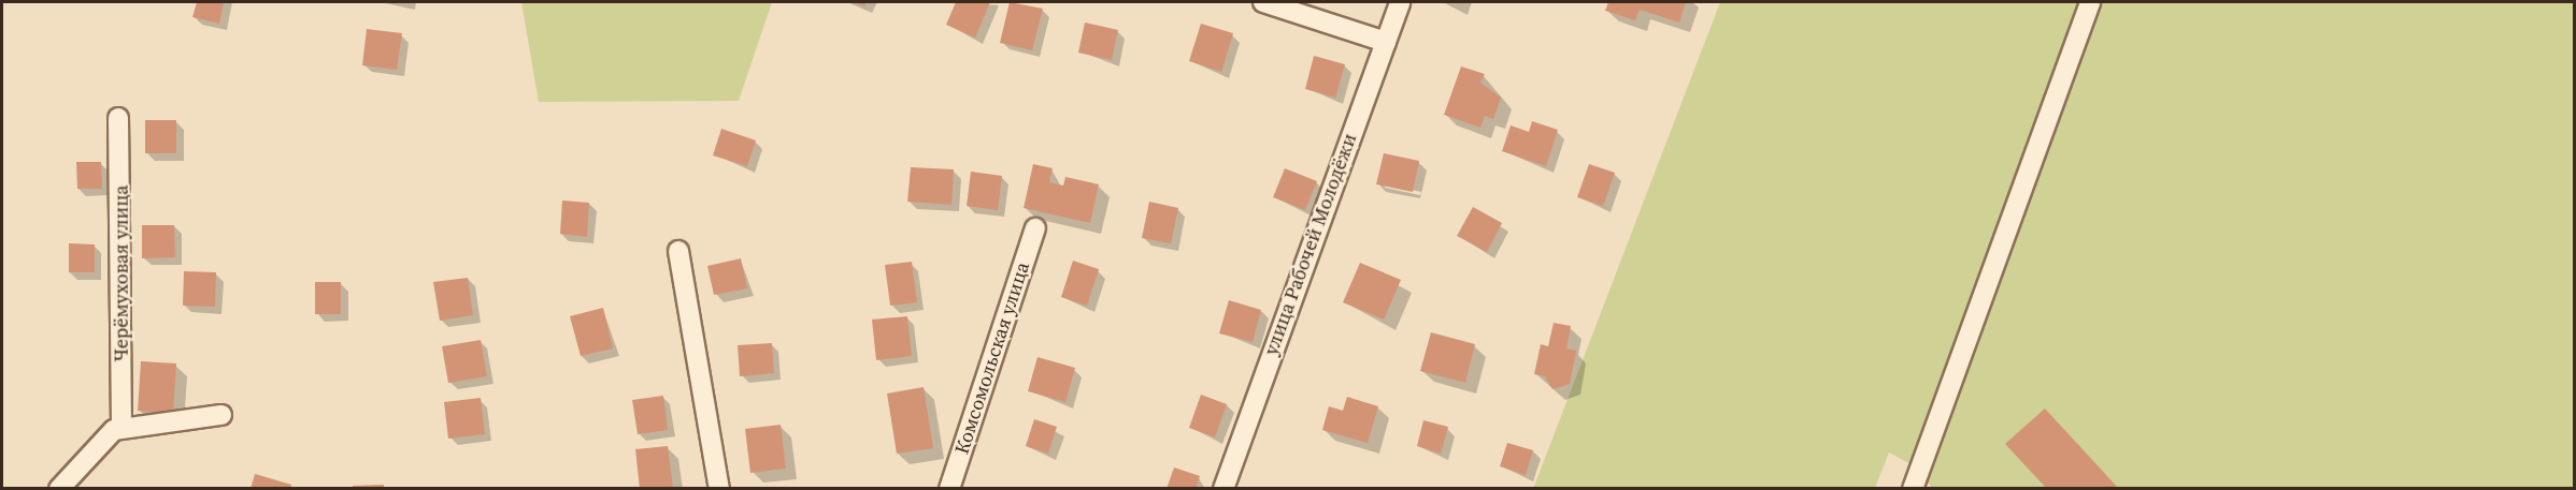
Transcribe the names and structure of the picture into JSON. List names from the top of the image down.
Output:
{
  "streets": {
    "street": ["улица Рабочей Молодёжи", "Черёмуховая улица", "Комсомольская улица"]
  }
}
